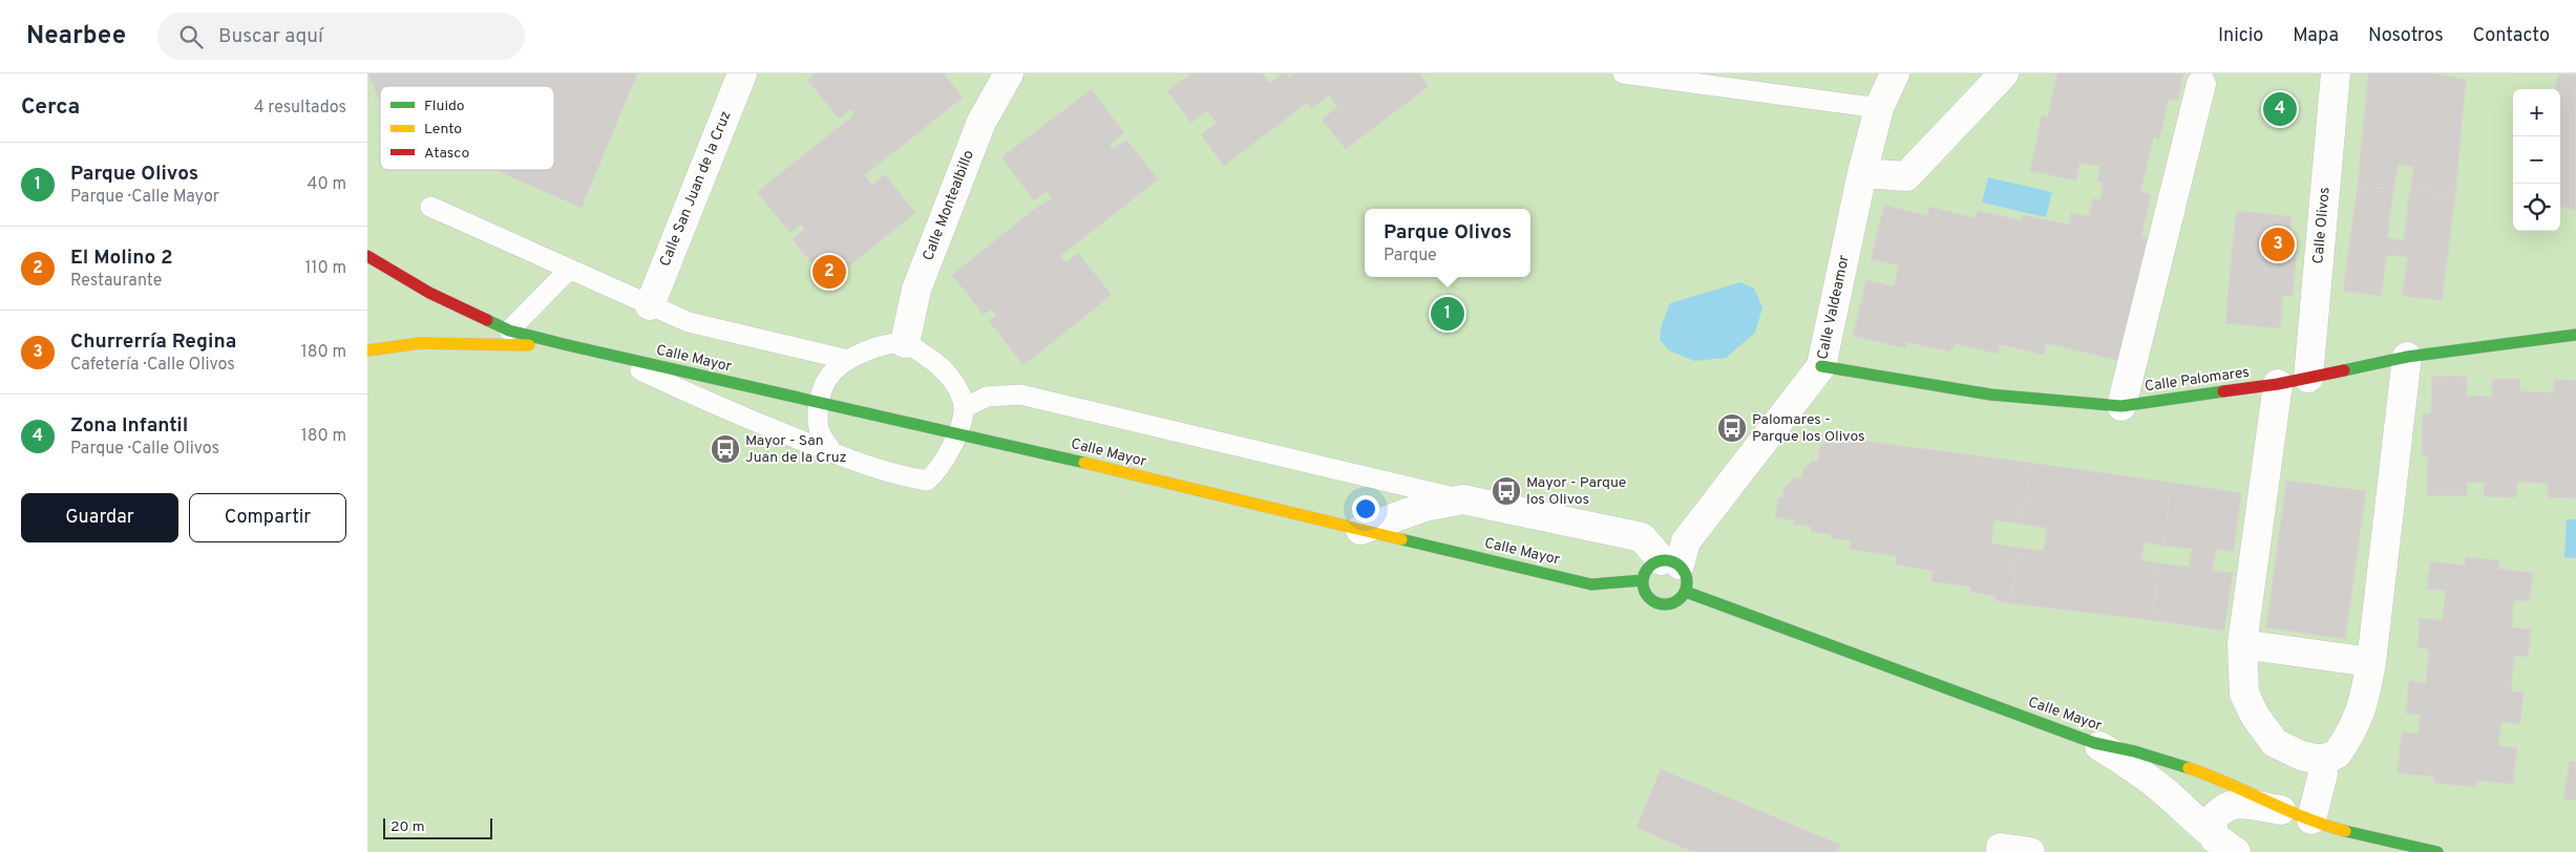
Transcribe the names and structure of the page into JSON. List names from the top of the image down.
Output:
{
  "streets": {
    "street": [
      "Calle San Juan de la Cruz",
      "Calle Montealbillo",
      "Calle Olivos",
      "Calle Valdeamor",
      "Calle Mayor",
      "Calle Palomares"
    ]
  },
  "crossings": [
    ["Calle Olivos", "Calle Palomares"],
    ["Calle Valdeamor", "Calle Mayor"],
    ["Calle Valdeamor", "Calle Palomares"]
  ],
  "places": {
    "bus stop": ["Palomares - Parque los Olivos", "Mayor - San Juan de la Cruz", "Mayor - Parque los Olivos"]
  },
  "legend": ["Fluido", "Lento", "Atasco"],
  "scale_bar": "20 m",
  "page": {
    "header": "Nearbee",
    "search": "Buscar aquí",
    "nav": [
      "Inicio",
      "Mapa",
      "Nosotros",
      "Contacto"
    ],
    "heading": ["Cerca", "4 resultados"],
    "map_buttons": ["+", "−"],
    "pins": [
      "4",
      "3",
      "2",
      "1"
    ],
    "list": [
      {
        "mark": "1",
        "name": "Parque Olivos",
        "note": "Parque · Calle Mayor",
        "value": "40 m"
      },
      {
        "mark": "2",
        "name": "El Molino 2",
        "note": "Restaurante",
        "value": "110 m"
      },
      {
        "mark": "3",
        "name": "Churrerría Regina",
        "note": "Cafetería · Calle Olivos",
        "value": "180 m"
      },
      {
        "mark": "4",
        "name": "Zona Infantil",
        "note": "Parque · Calle Olivos",
        "value": "180 m"
      }
    ],
    "popup": ["Parque Olivos", "Parque"],
    "buttons": ["Guardar", "Compartir"],
    "scale": "20 m"
  }
}
